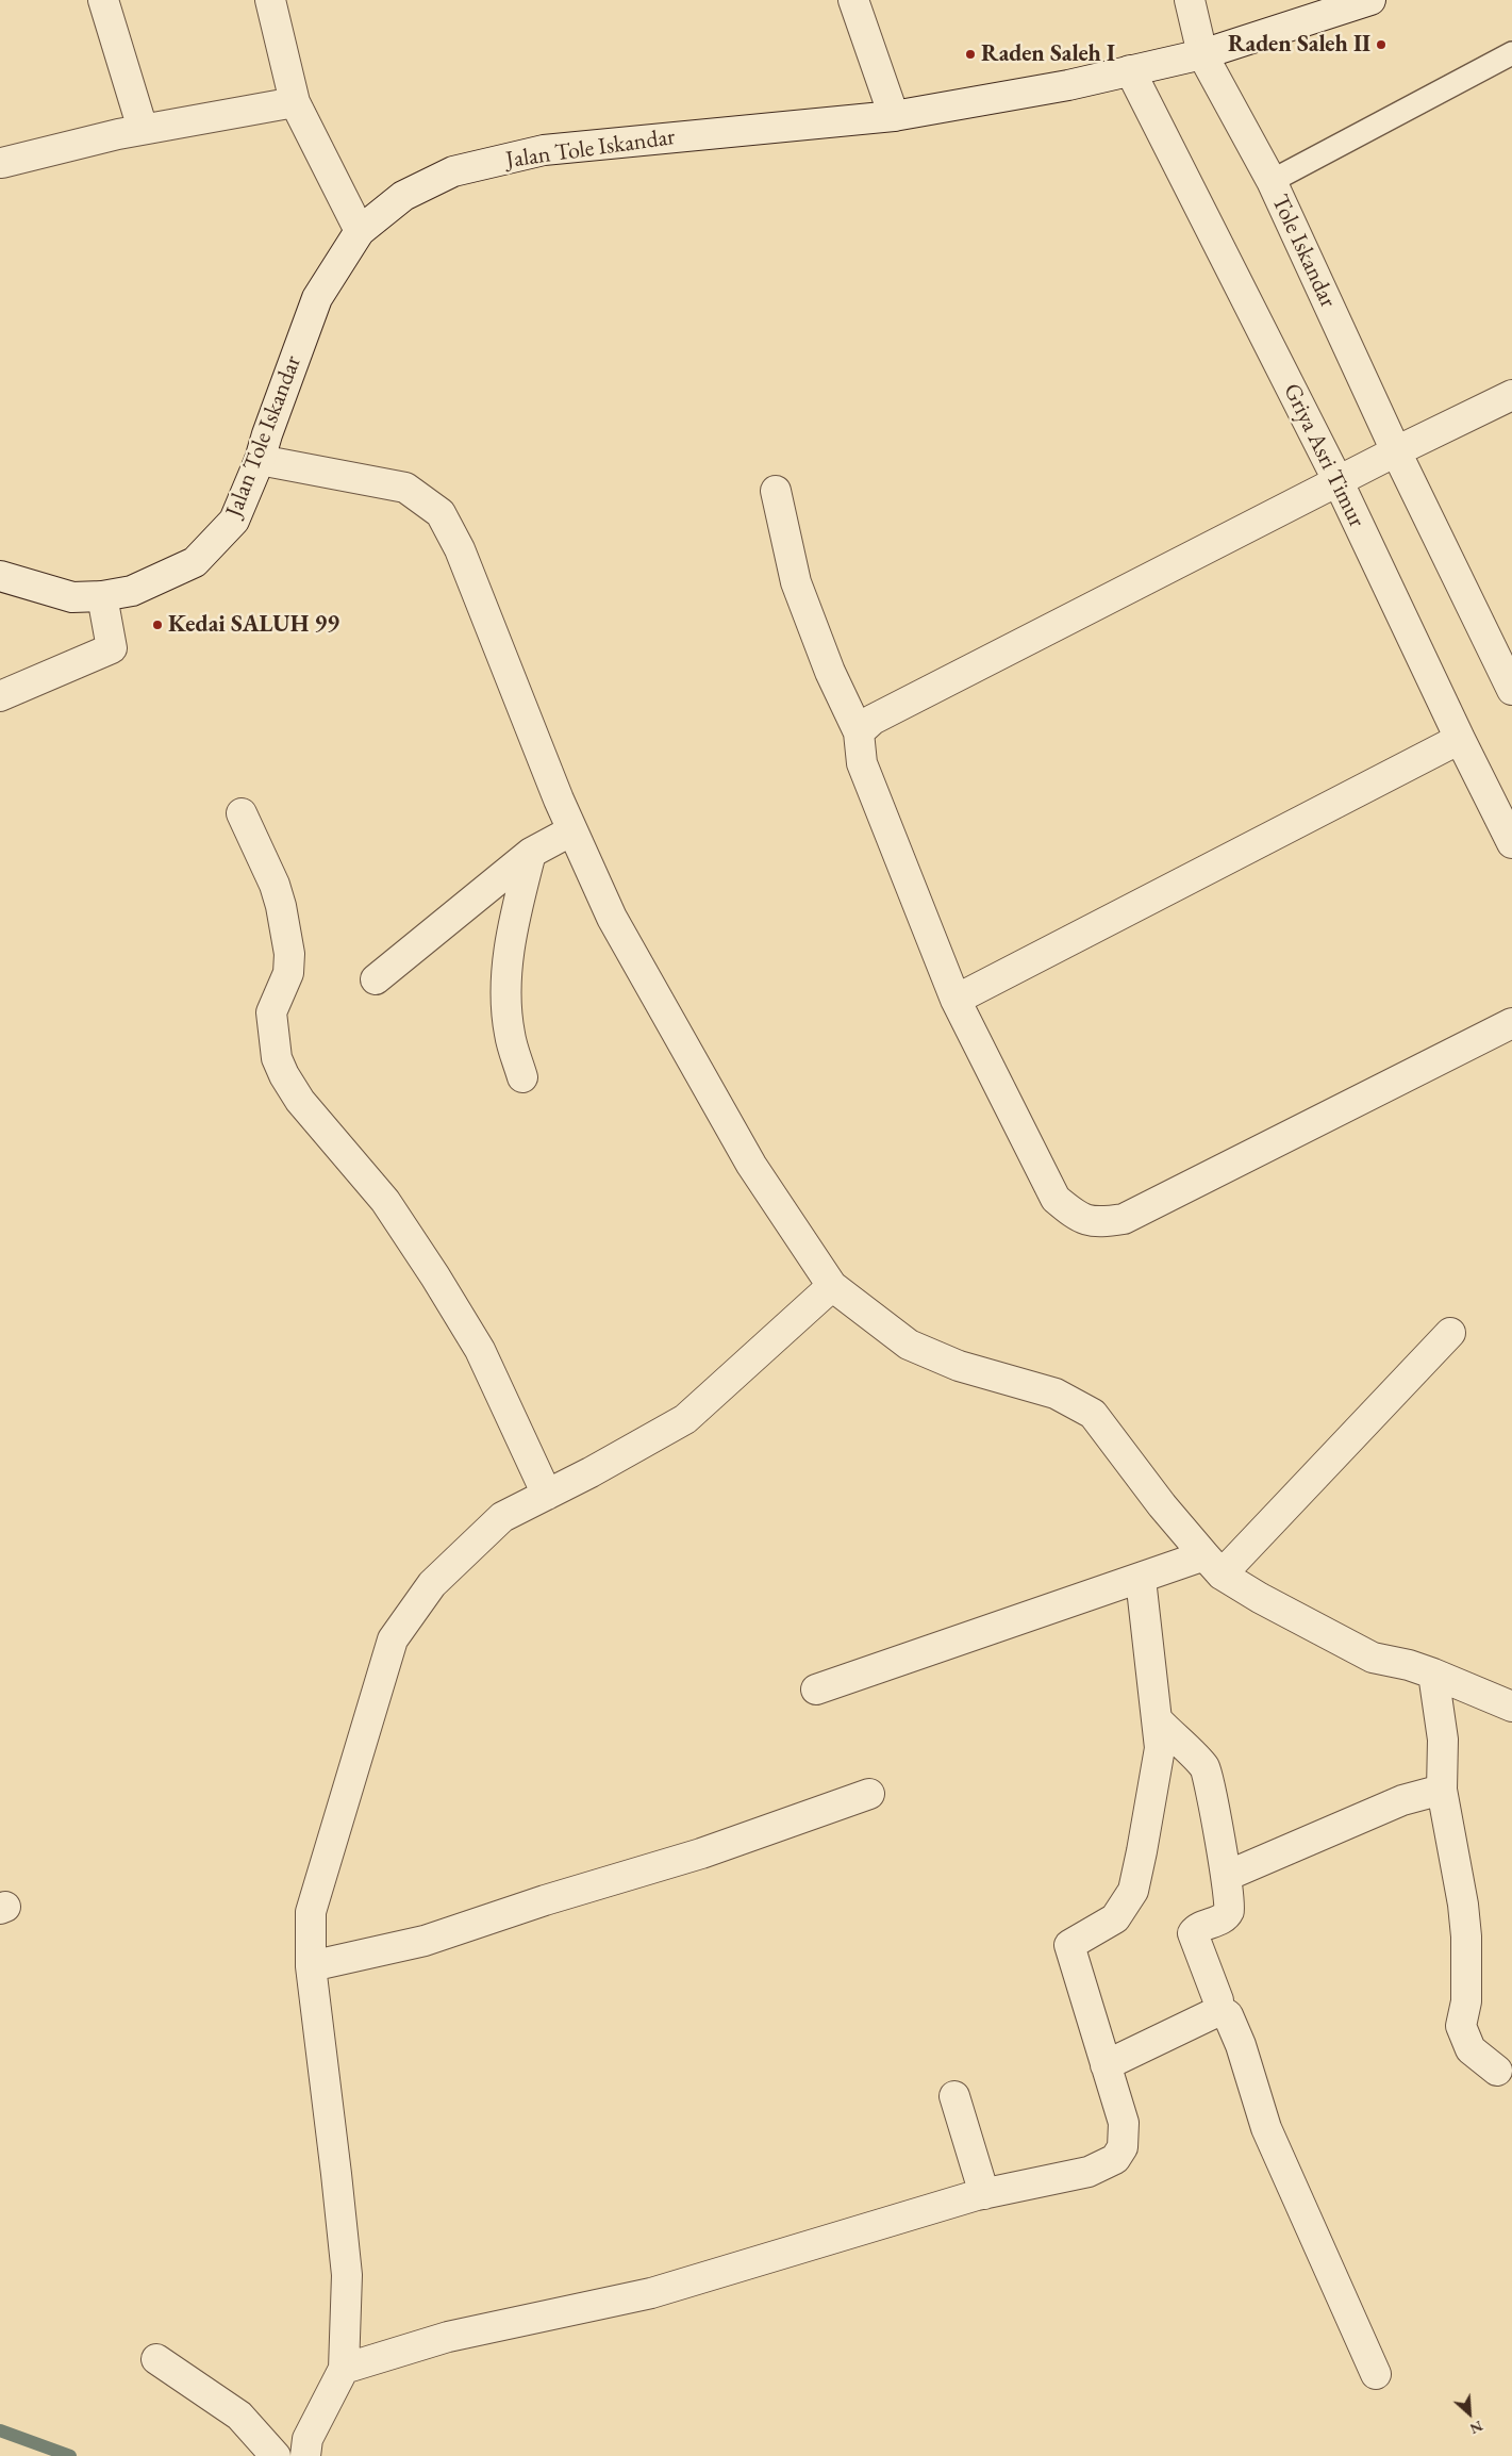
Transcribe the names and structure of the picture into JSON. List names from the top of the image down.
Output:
{
  "streets": {
    "street": ["Jalan Tole Iskandar", "Tole Iskandar", "Griya Asri Timur"]
  },
  "crossings": [
    ["Jalan Tole Iskandar", "Tole Iskandar"],
    ["Jalan Tole Iskandar", "Griya Asri Timur"]
  ],
  "places": ["Raden Saleh II", "Raden Saleh I", "Kedai SALUH 99"],
  "north": "bottom right"
}
